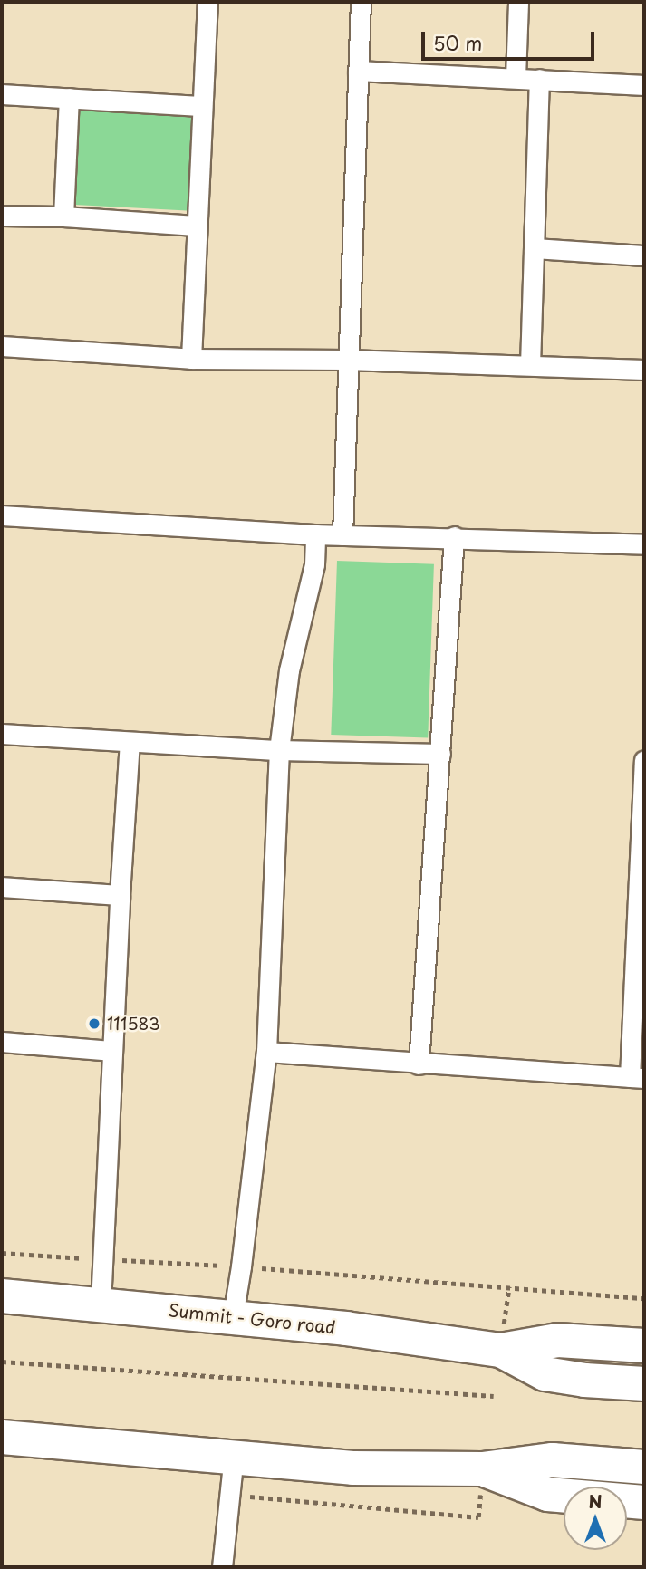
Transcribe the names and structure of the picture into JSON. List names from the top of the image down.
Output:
{
  "streets": {
    "highway": ["Summit - Goro road"]
  },
  "places": ["111583"],
  "scale_bar": "50 m",
  "north": "top"
}
